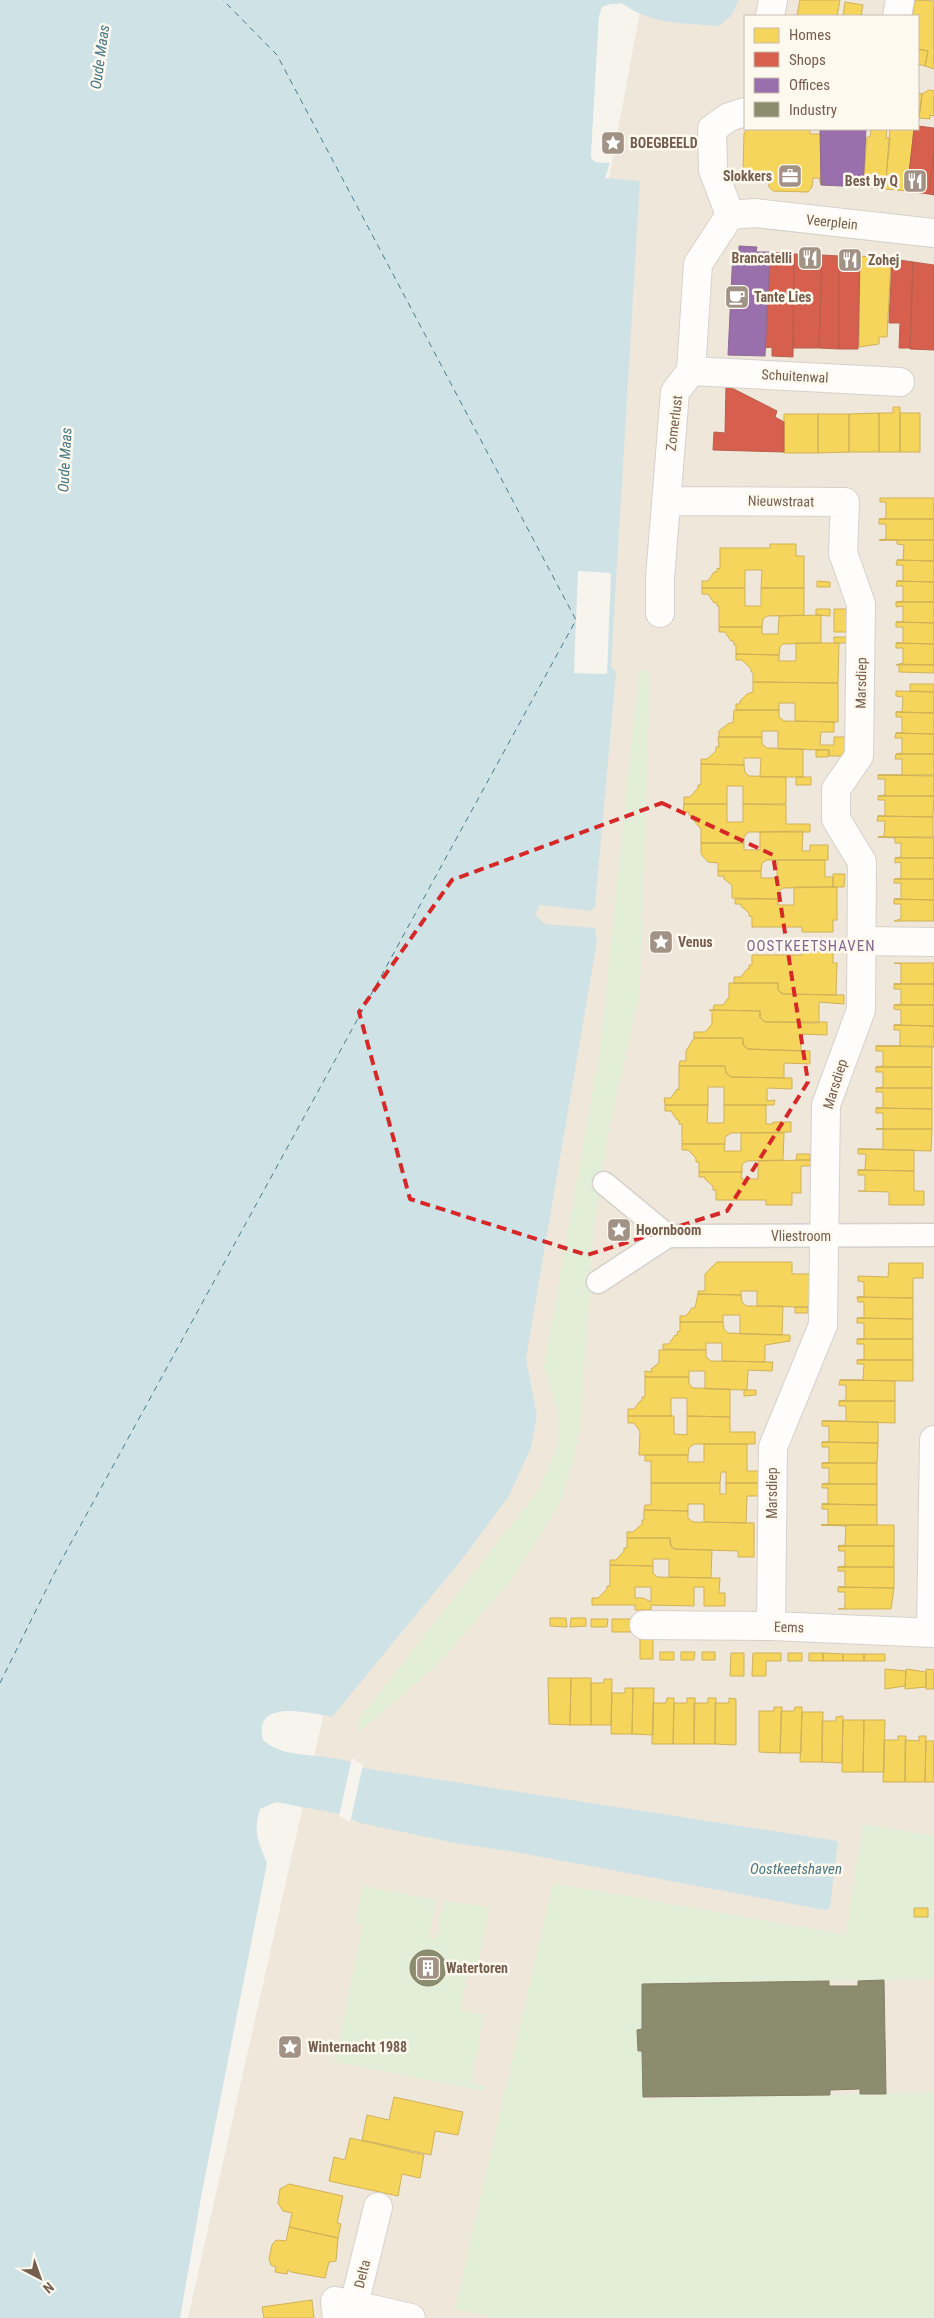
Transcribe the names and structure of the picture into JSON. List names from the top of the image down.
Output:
{
  "streets": {
    "street": [
      "Veerplein",
      "Schuitenwal",
      "Zomerlust",
      "Nieuwstraat",
      "Marsdiep",
      "Vliestroom",
      "Eems",
      "Delta"
    ]
  },
  "crossings": [
    ["Schuitenwal", "Zomerlust"],
    ["Zomerlust", "Nieuwstraat"],
    ["Nieuwstraat", "Marsdiep"],
    ["Marsdiep", "Vliestroom"],
    ["Marsdiep", "Eems"]
  ],
  "districts": ["OOSTKEETSHAVEN"],
  "water": ["Oude Maas", "Oostkeetshaven"],
  "places": {
    "place": [
      "BOEGBEELD",
      "Venus",
      "Hoornboom",
      "Winternacht 1988"
    ],
    "office": ["Slokkers"],
    "restaurant": ["Best by Q", "Brancatelli", "Zohej"],
    "cafe": ["Tante Lies"],
    "building": ["Watertoren"]
  },
  "legend": [
    "Homes",
    "Shops",
    "Offices",
    "Industry"
  ],
  "north": "bottom right"
}
